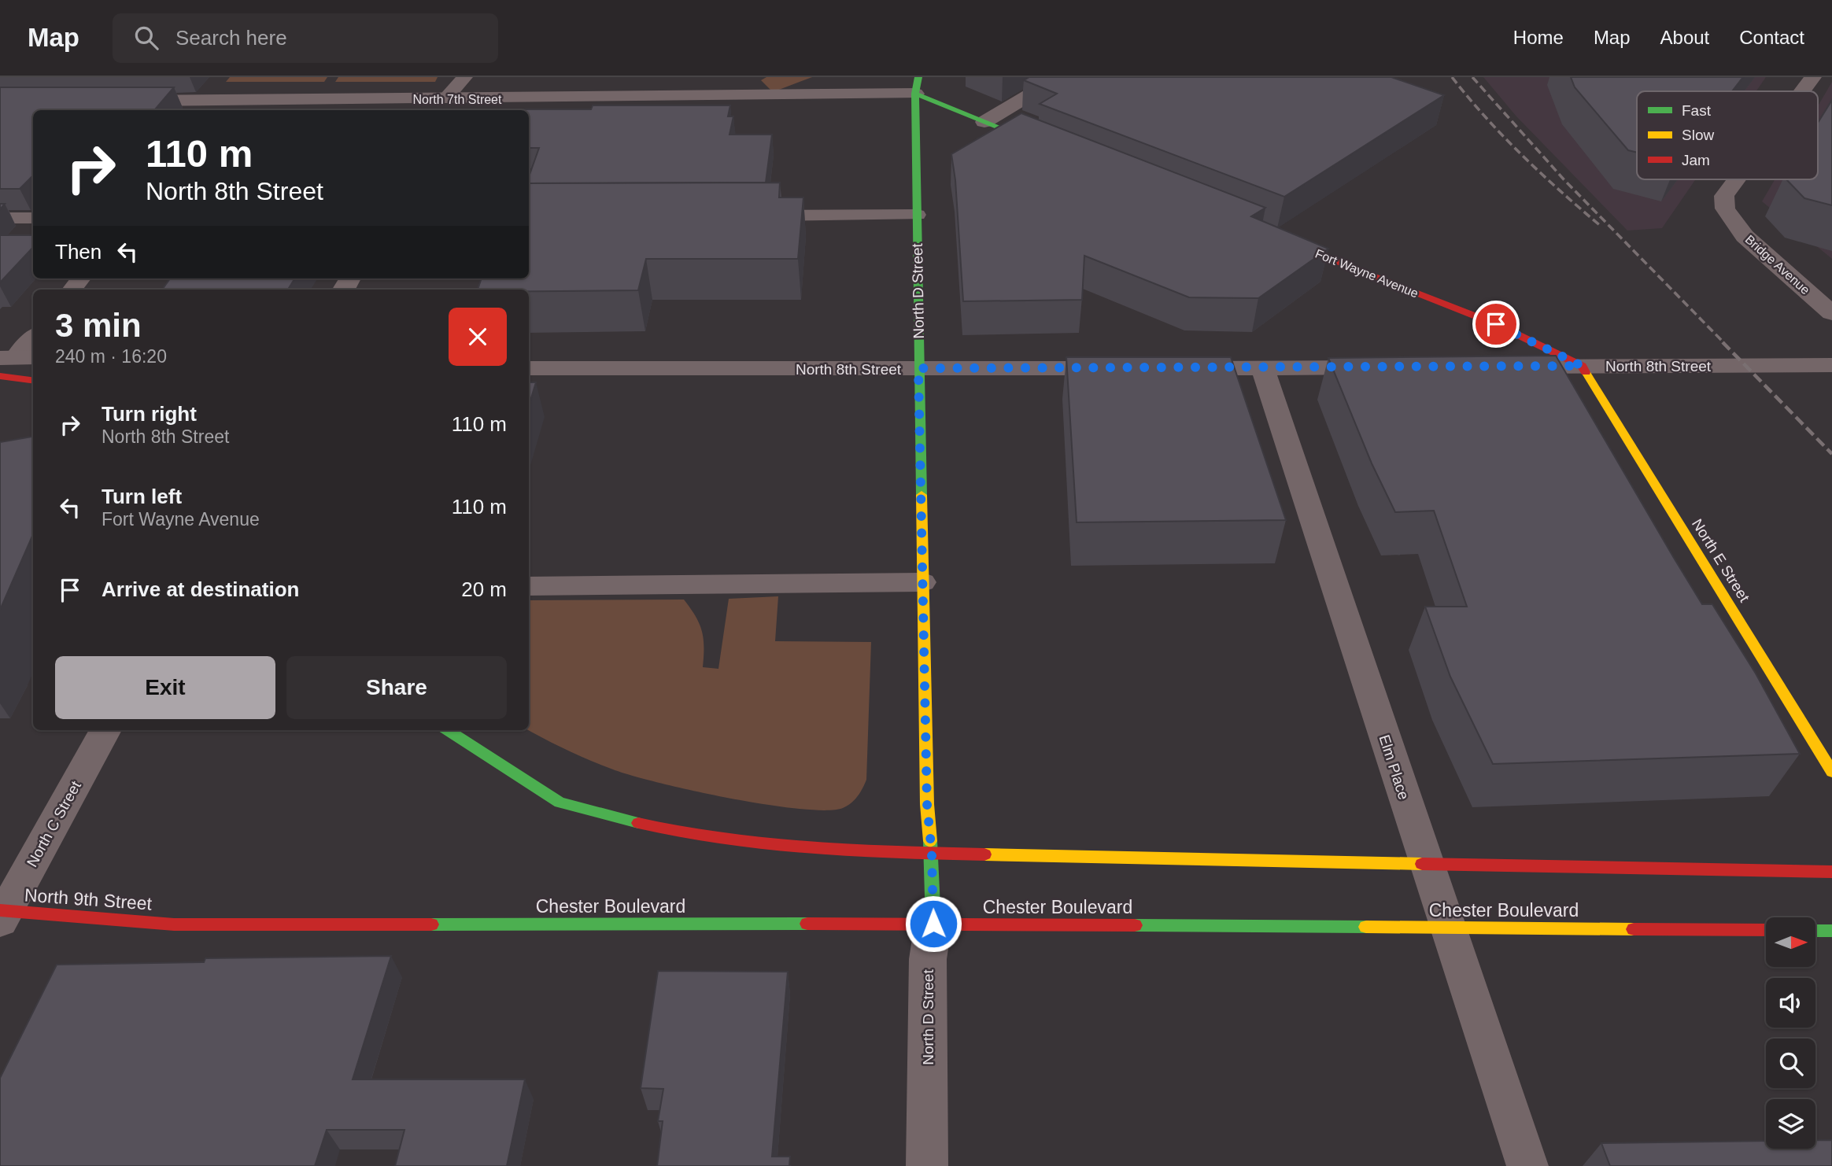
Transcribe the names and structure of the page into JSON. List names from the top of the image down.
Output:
{
  "streets": {
    "main road": [
      "Fort Wayne Avenue",
      "North D Street",
      "North E Street",
      "North 9th Street",
      "Chester Boulevard"
    ],
    "street": [
      "North 7th Street",
      "Bridge Avenue",
      "North 8th Street",
      "Elm Place",
      "North C Street"
    ]
  },
  "crossings": [
    ["North 7th Street", "North D Street"],
    ["Fort Wayne Avenue", "North 8th Street"],
    ["Fort Wayne Avenue", "North E Street"],
    ["North D Street", "North 8th Street"],
    ["North D Street", "Chester Boulevard"],
    ["North 8th Street", "North E Street"],
    ["North C Street", "North 9th Street"],
    ["North 9th Street", "Chester Boulevard"]
  ],
  "legend": ["Fast", "Slow", "Jam"],
  "north": "right",
  "page": {
    "header": "Map",
    "search": "Search here",
    "nav": [
      "Home",
      "Map",
      "About",
      "Contact"
    ],
    "turn": ["110 m", "North 8th Street"],
    "then": "Then",
    "heading": ["3 min", "240 m · 16:20"],
    "list": [
      {
        "name": "Turn right",
        "note": "North 8th Street",
        "value": "110 m"
      },
      {
        "name": "Turn left",
        "note": "Fort Wayne Avenue",
        "value": "110 m"
      },
      {
        "name": "Arrive at destination",
        "value": "20 m"
      }
    ],
    "buttons": ["Exit", "Share"]
  }
}
